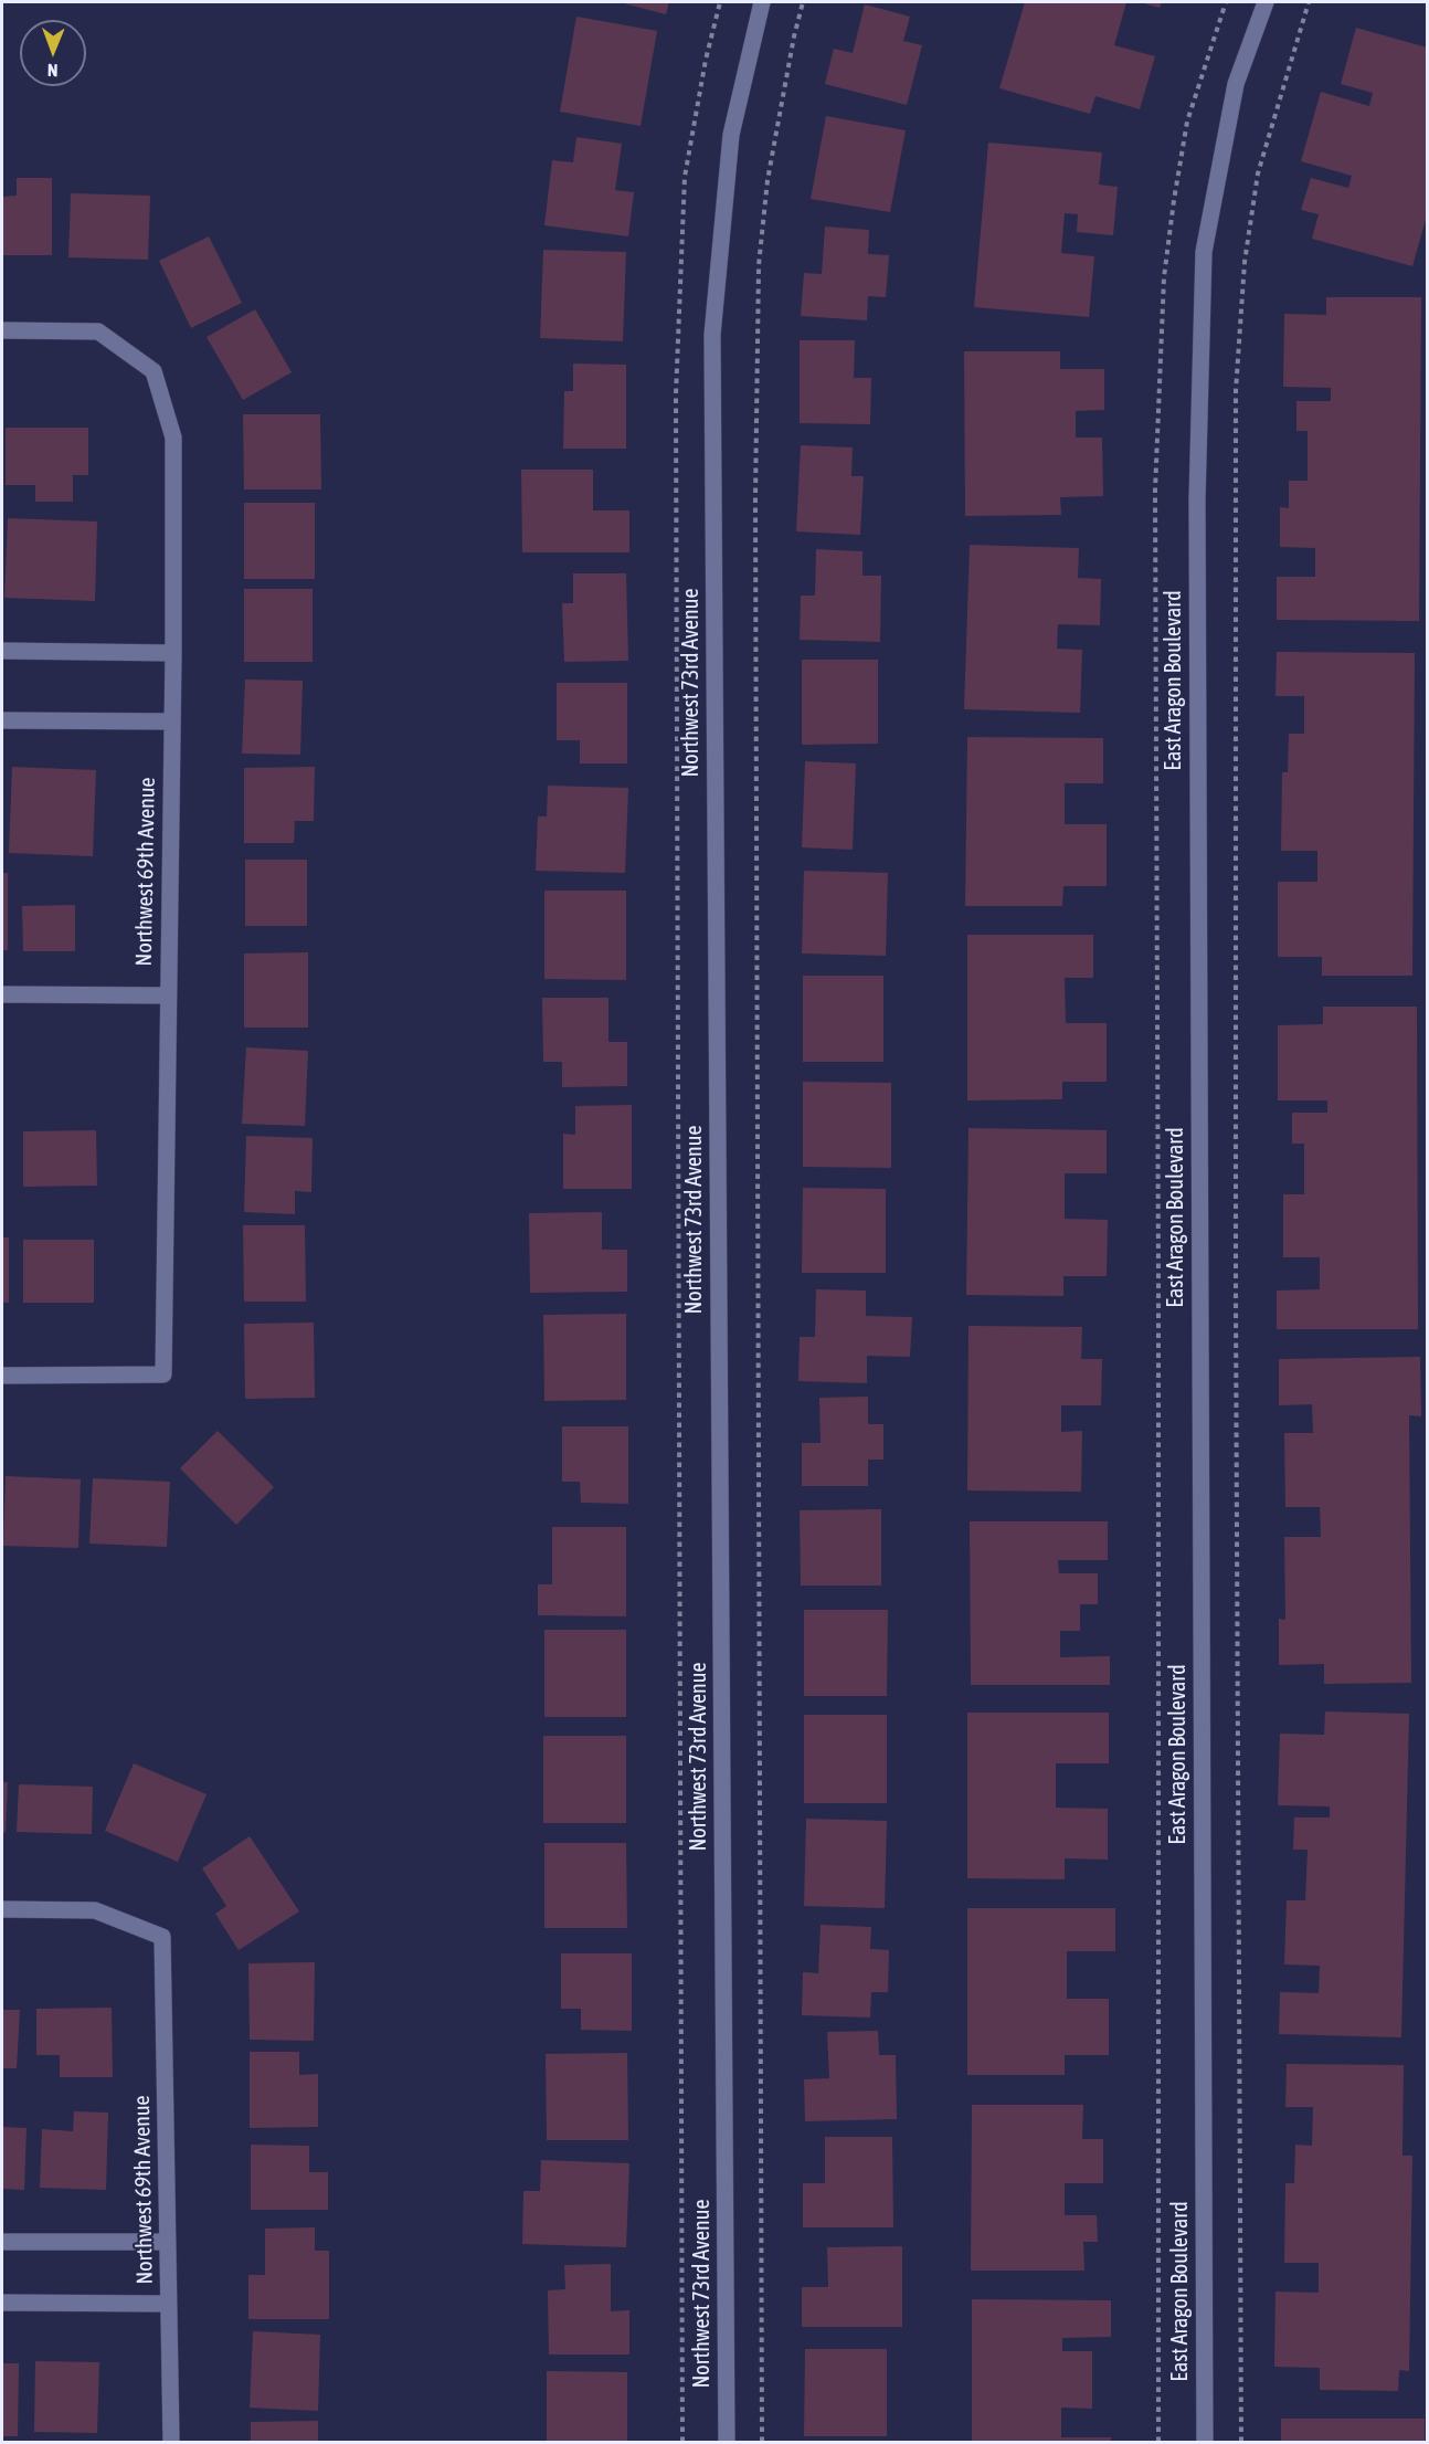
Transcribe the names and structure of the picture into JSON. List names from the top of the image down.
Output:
{
  "streets": {
    "street": ["East Aragon Boulevard", "Northwest 73rd Avenue", "Northwest 69th Avenue"]
  },
  "north": "bottom"
}
